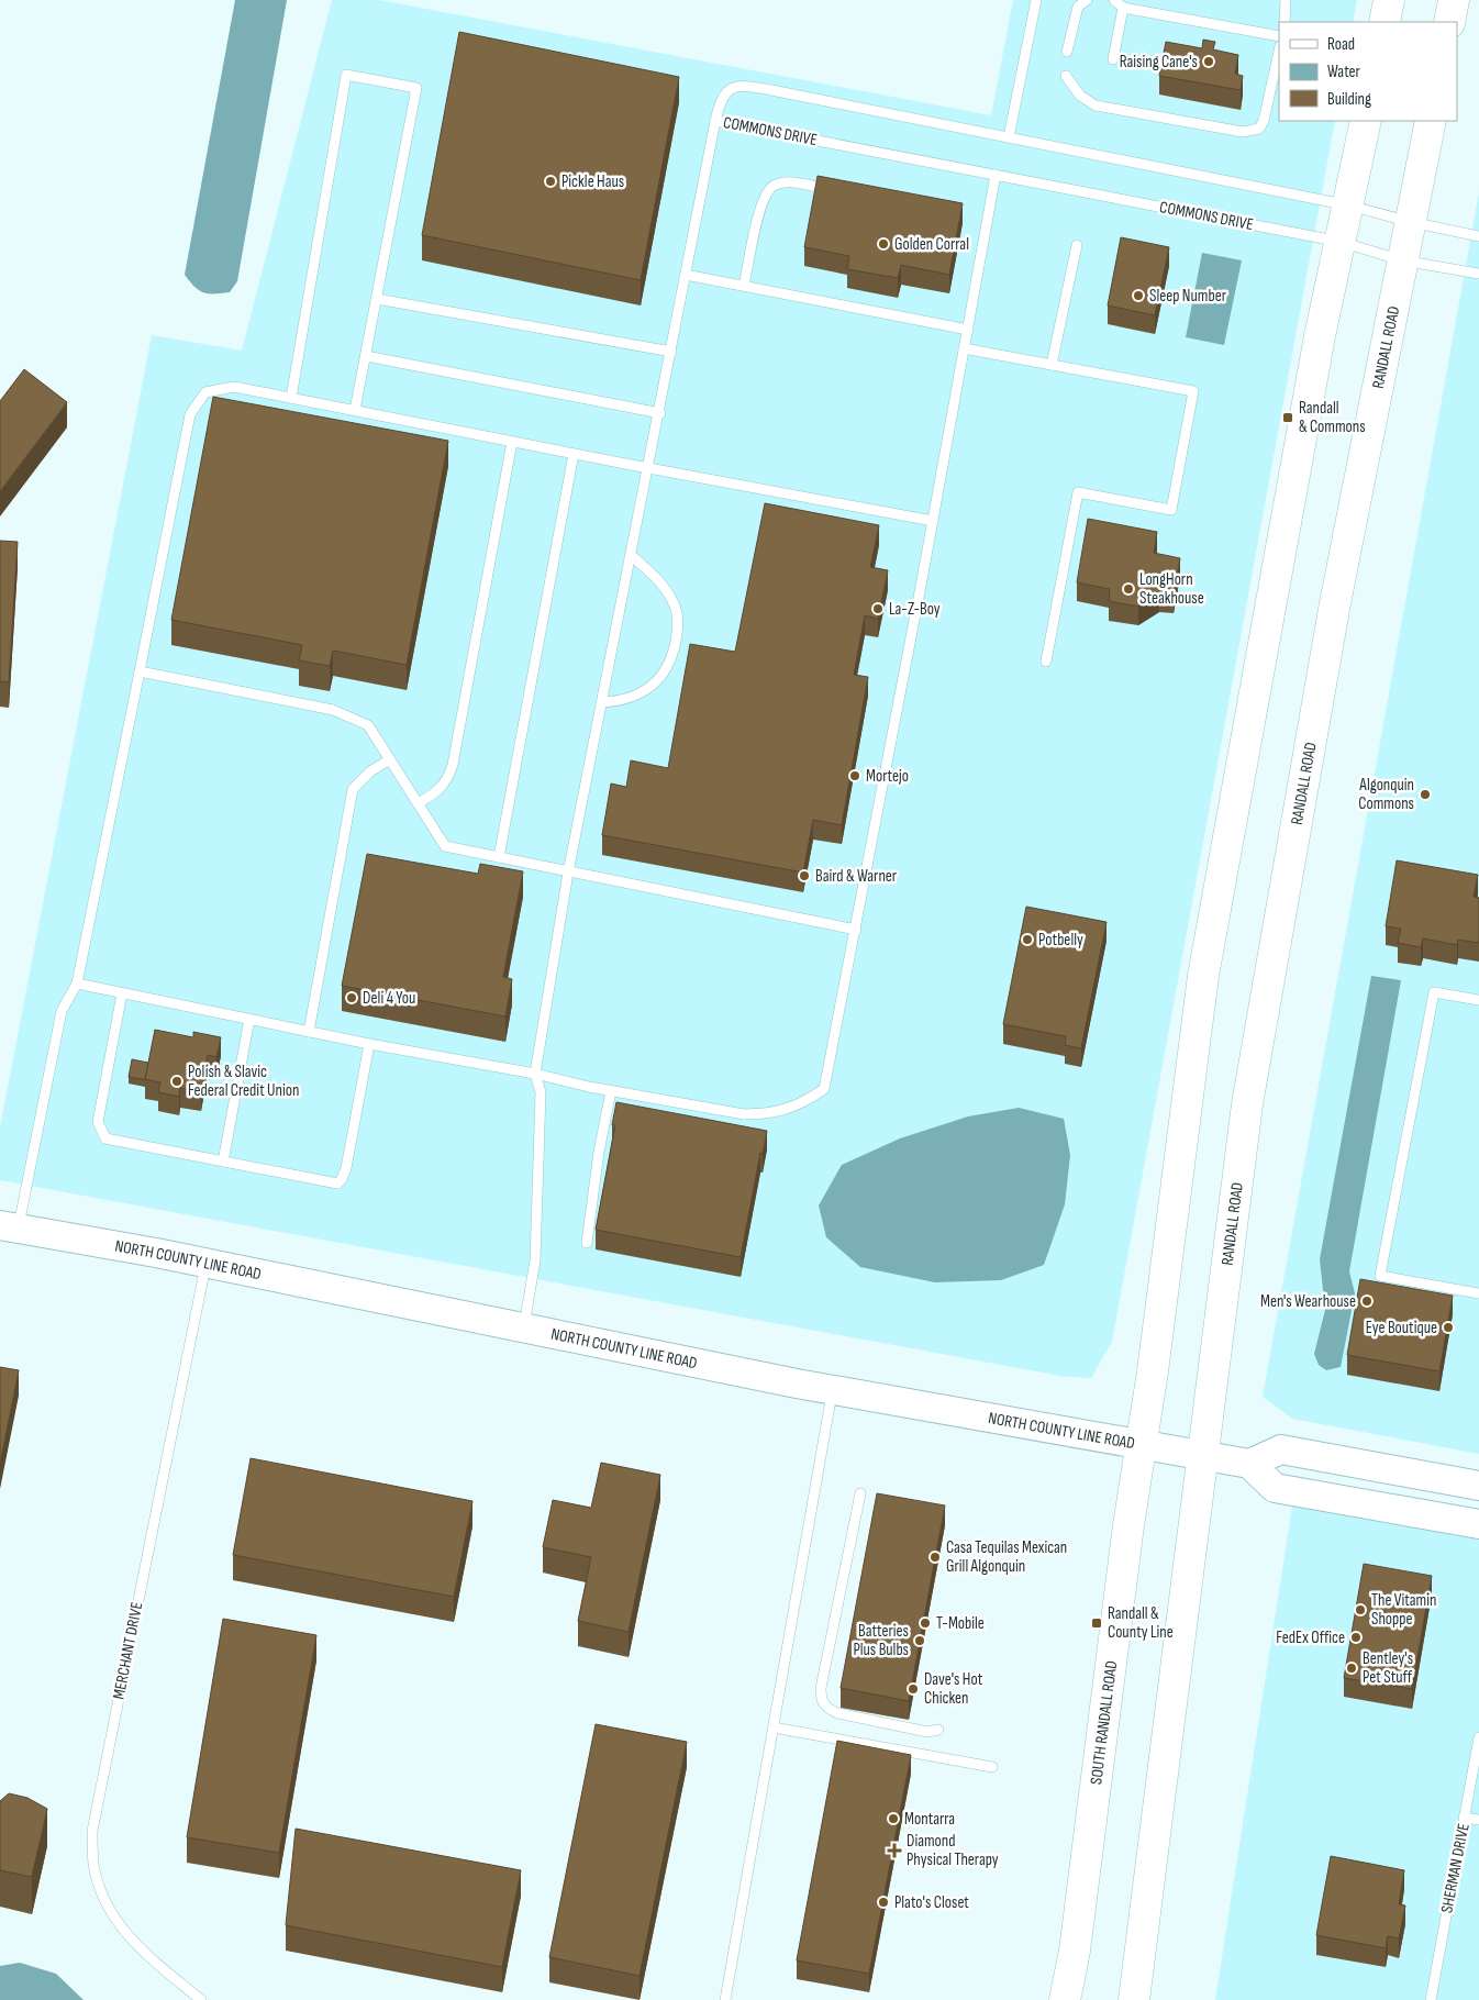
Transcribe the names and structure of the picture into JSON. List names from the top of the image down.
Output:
{
  "streets": {
    "main road": ["RANDALL ROAD", "SOUTH RANDALL ROAD"],
    "street": ["NORTH COUNTY LINE ROAD"],
    "lane": ["COMMONS DRIVE", "MERCHANT DRIVE", "SHERMAN DRIVE"]
  },
  "crossings": [
    ["COMMONS DRIVE", "RANDALL ROAD"],
    ["RANDALL ROAD", "NORTH COUNTY LINE ROAD"],
    ["NORTH COUNTY LINE ROAD", "MERCHANT DRIVE"],
    ["NORTH COUNTY LINE ROAD", "SOUTH RANDALL ROAD"]
  ],
  "places": {
    "other": [
      "Raising Cane's",
      "Pickle Haus",
      "Golden Corral",
      "Sleep Number",
      "LongHorn Steakhouse",
      "La-Z-Boy",
      "Mortejo",
      "Algonquin Commons",
      "Baird & Warner",
      "Potbelly",
      "Deli 4 You",
      "Polish & Slavic Federal Credit Union",
      "Men's Wearhouse",
      "Eye Boutique",
      "Casa Tequilas Mexican Grill Algonquin",
      "The Vitamin Shoppe",
      "T-Mobile",
      "FedEx Office",
      "Batteries Plus Bulbs",
      "Bentley's Pet Stuff",
      "Dave's Hot Chicken",
      "Montarra",
      "Plato's Closet"
    ],
    "transit": ["Randall & Commons", "Randall & County Line"],
    "health": ["Diamond Physical Therapy"]
  },
  "legend": ["Road", "Water", "Building"]
}
